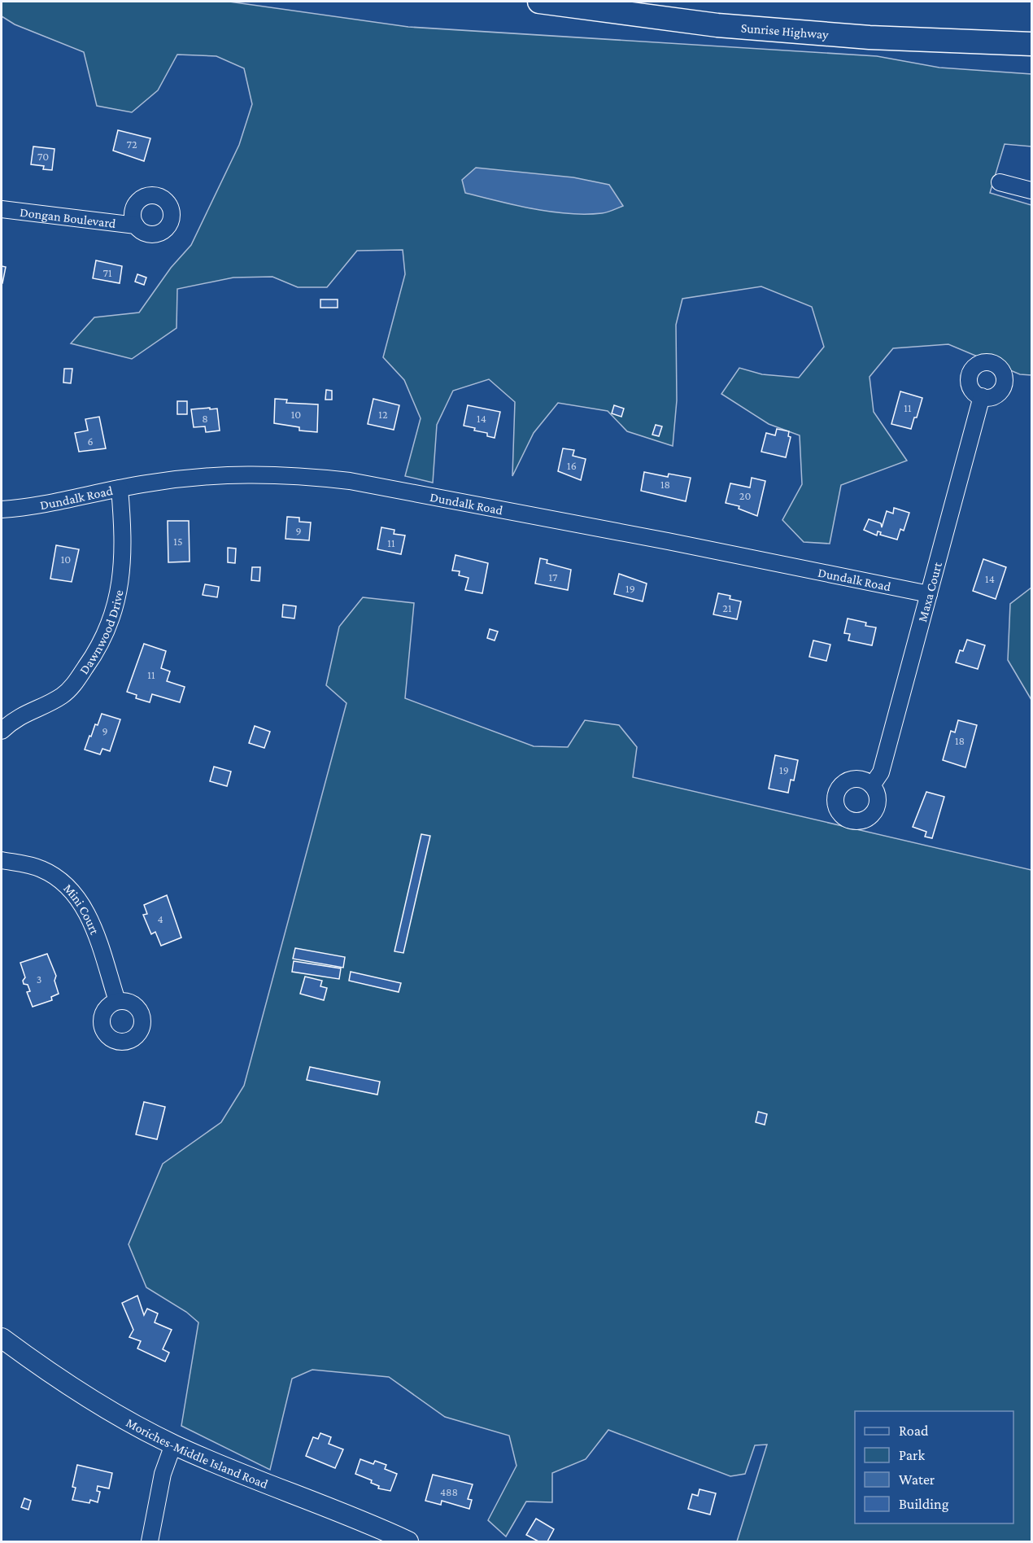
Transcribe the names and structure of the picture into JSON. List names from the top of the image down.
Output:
{
  "streets": {
    "highway": ["Sunrise Highway"],
    "main road": ["Moriches-Middle Island Road"],
    "street": [
      "Dongan Boulevard",
      "Dundalk Road",
      "Maxa Court",
      "Dawnwood Drive",
      "Mini Court"
    ]
  },
  "crossings": [
    ["Dundalk Road", "Maxa Court"],
    ["Dundalk Road", "Dawnwood Drive"]
  ],
  "house_numbers": [
    "72",
    "70",
    "71",
    "11",
    "10",
    "12",
    "8",
    "14",
    "6",
    "16",
    "18",
    "20",
    "9",
    "15",
    "11",
    "10",
    "17",
    "14",
    "19",
    "21",
    "11",
    "9",
    "18",
    "19",
    "4",
    "3",
    "488"
  ],
  "legend": [
    "Road",
    "Park",
    "Water",
    "Building"
  ]
}
